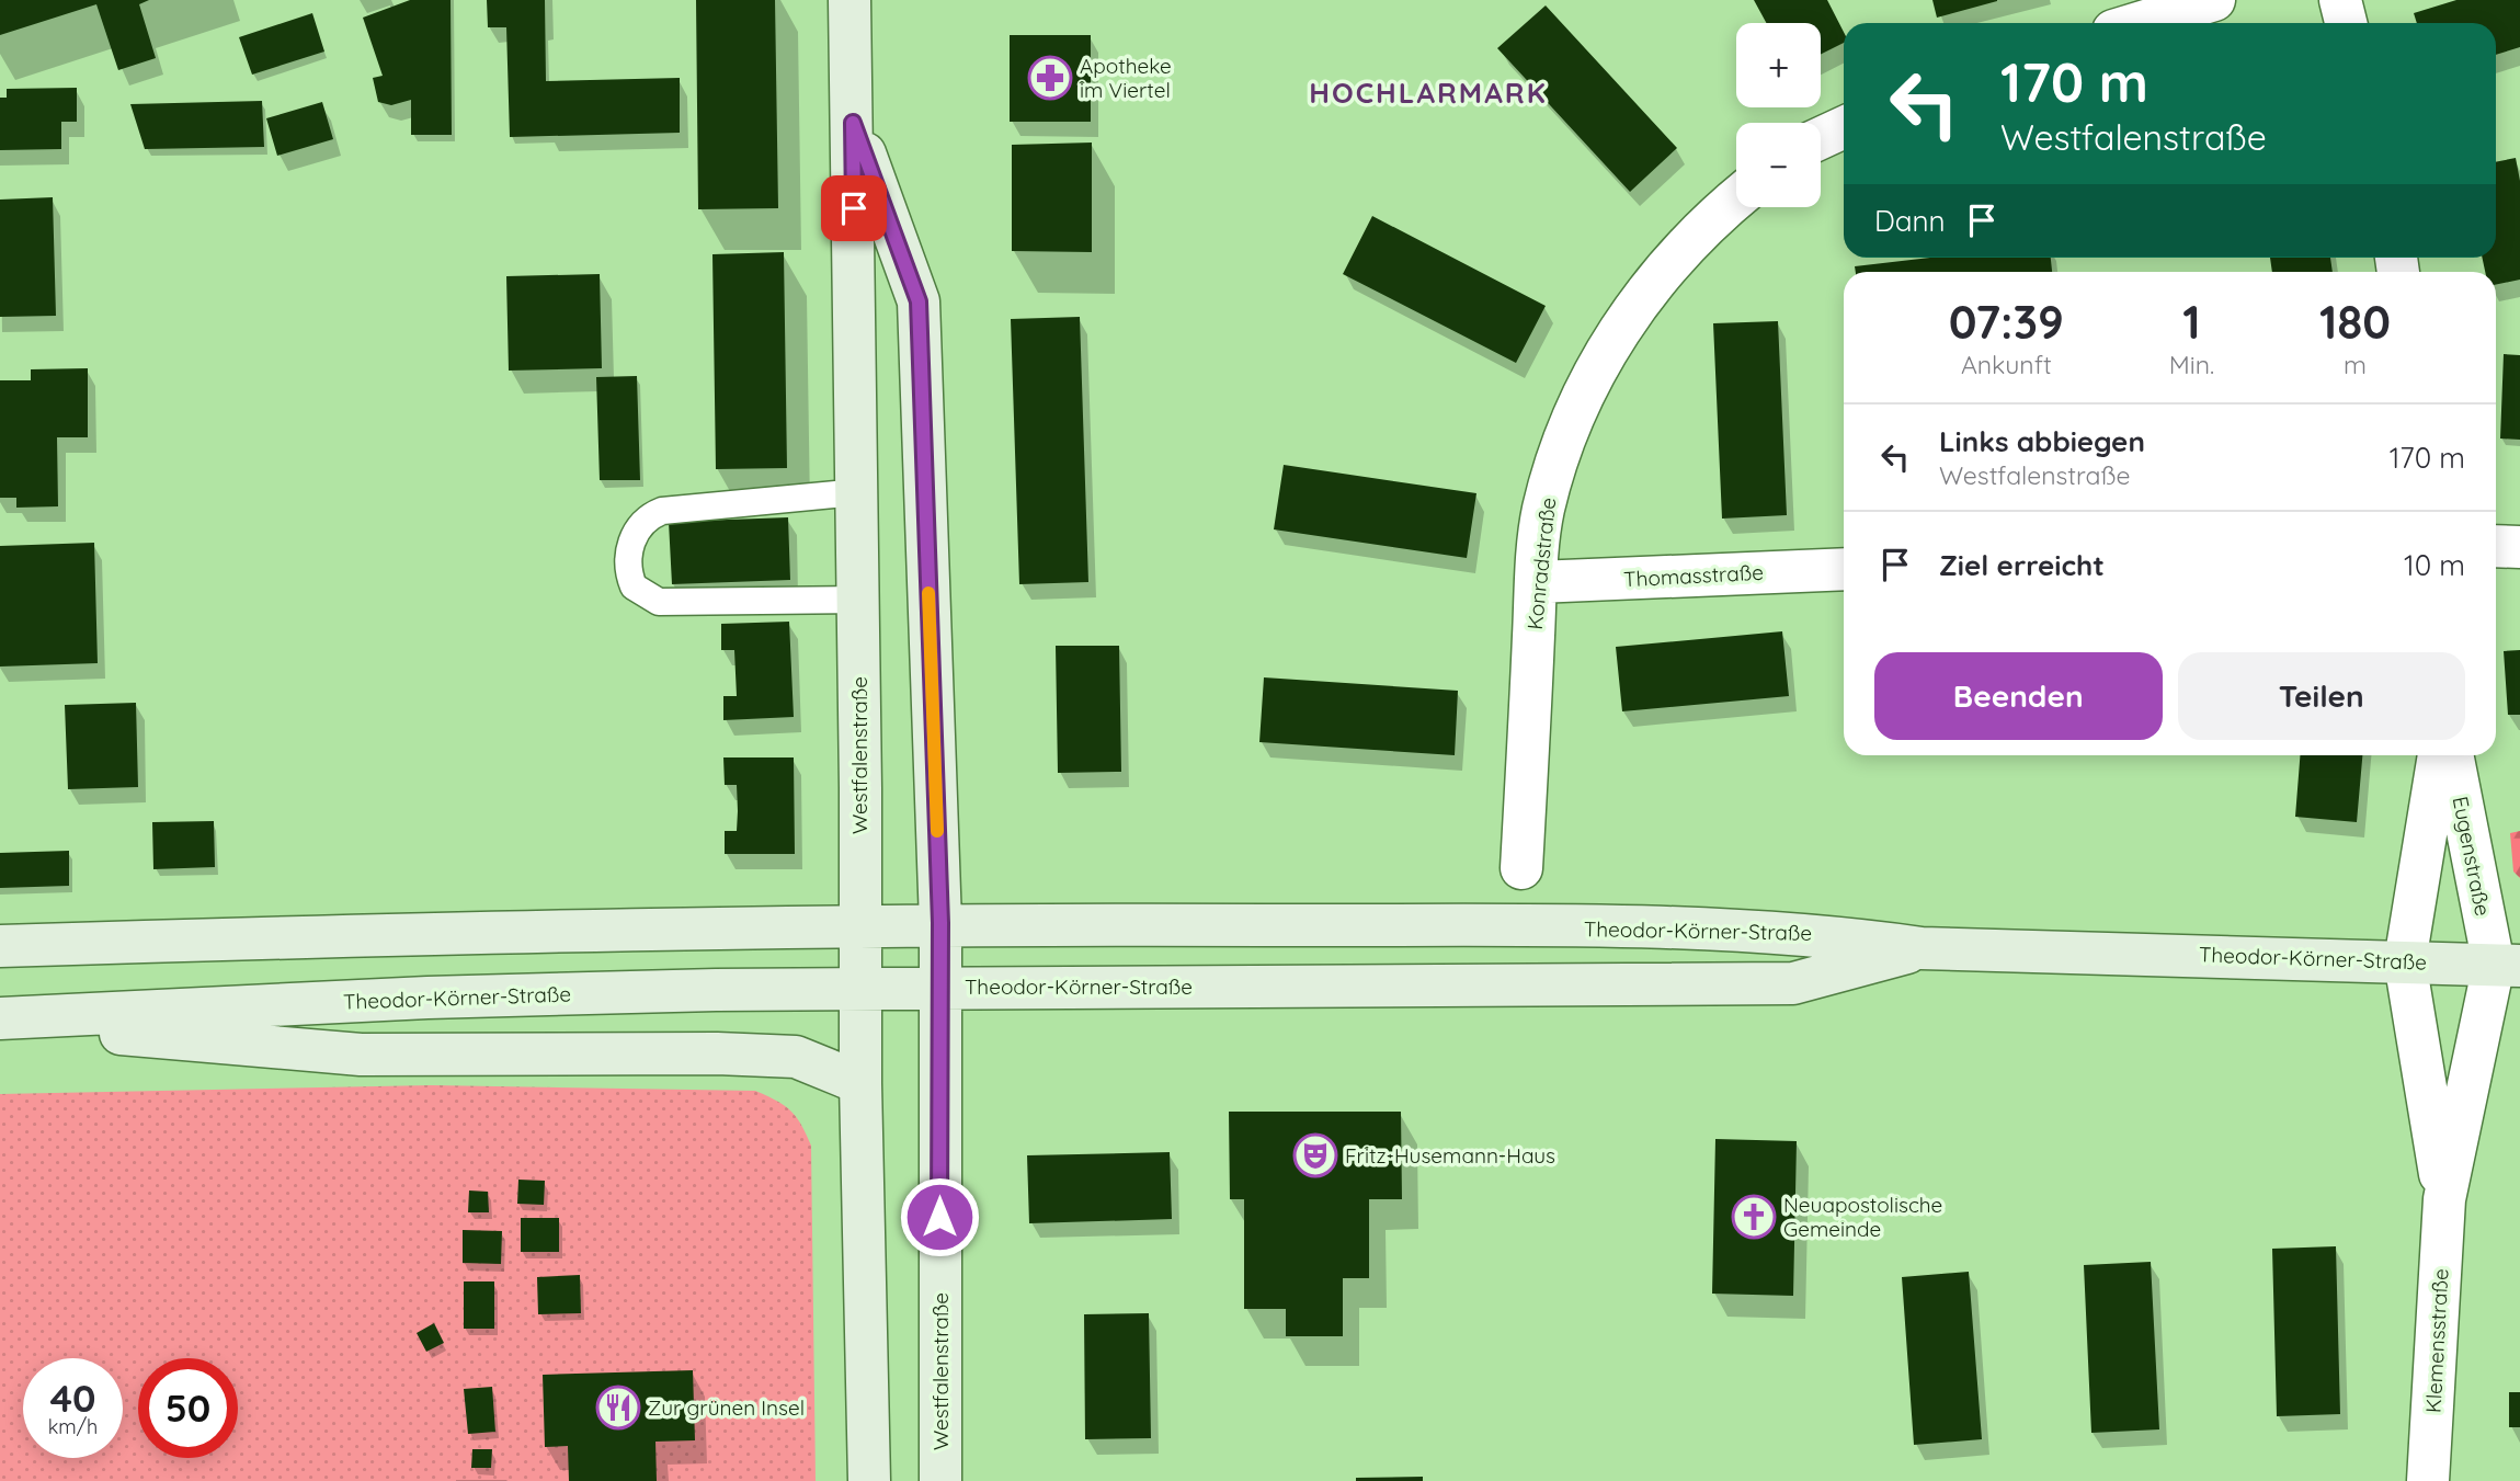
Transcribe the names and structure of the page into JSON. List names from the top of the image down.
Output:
{
  "streets": {
    "main road": ["Westfalenstraße", "Theodor-Körner-Straße"],
    "street": [
      "Konradstraße",
      "Thomasstraße",
      "Eugenstraße",
      "Klemensstraße"
    ]
  },
  "crossings": [
    ["Konradstraße", "Thomasstraße"],
    ["Westfalenstraße", "Theodor-Körner-Straße"],
    ["Eugenstraße", "Theodor-Körner-Straße"],
    ["Eugenstraße", "Klemensstraße"],
    ["Theodor-Körner-Straße", "Klemensstraße"]
  ],
  "districts": ["HOCHLARMARK"],
  "places": {
    "pharmacy": ["Apotheke im Viertel"],
    "theatre": ["Fritz-Husemann-Haus"],
    "church": ["Neuapostolische Gemeinde"],
    "restaurant": ["Zur grünen Insel"]
  },
  "page": {
    "map_buttons": ["+", "−"],
    "turn": ["170 m", "Westfalenstraße"],
    "then": "Dann",
    "eta": [
      "07:39",
      "Ankunft",
      "1",
      "Min.",
      "180",
      "m"
    ],
    "list": [
      {
        "name": "Links abbiegen",
        "note": "Westfalenstraße",
        "value": "170 m"
      },
      {
        "name": "Ziel erreicht",
        "value": "10 m"
      }
    ],
    "buttons": ["Beenden", "Teilen"],
    "speed": "40 km/h",
    "limit": "50"
  }
}
